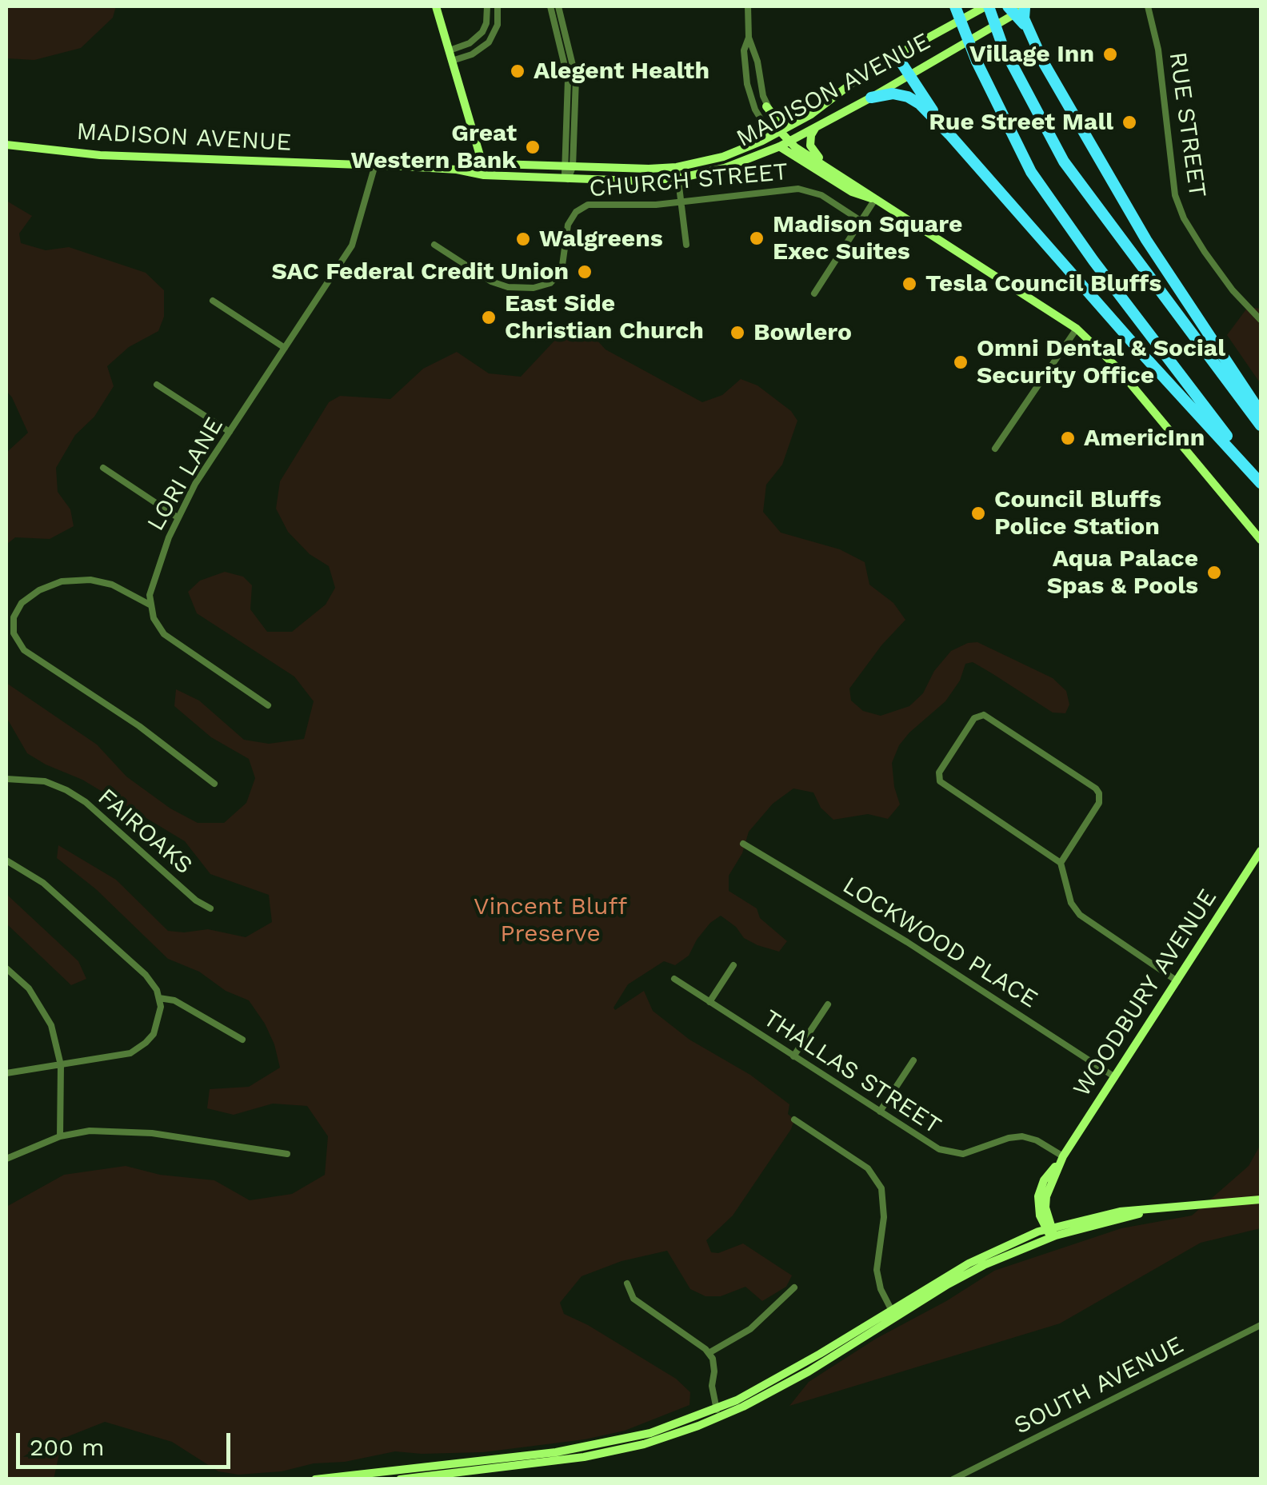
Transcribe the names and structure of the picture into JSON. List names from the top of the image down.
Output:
{
  "streets": {
    "main road": ["MADISON AVENUE", "WOODBURY AVENUE"],
    "street": [
      "RUE STREET",
      "CHURCH STREET",
      "LORI LANE",
      "FAIROAKS",
      "LOCKWOOD PLACE",
      "THALLAS STREET",
      "SOUTH AVENUE"
    ]
  },
  "crossings": [
    ["MADISON AVENUE", "LORI LANE"],
    ["LOCKWOOD PLACE", "WOODBURY AVENUE"],
    ["WOODBURY AVENUE", "THALLAS STREET"]
  ],
  "parks": ["Vincent Bluff Preserve"],
  "places": [
    "Village Inn",
    "Alegent Health",
    "Rue Street Mall",
    "Great Western Bank",
    "Madison Square Exec Suites",
    "Walgreens",
    "SAC Federal Credit Union",
    "Tesla Council Bluffs",
    "East Side Christian Church",
    "Bowlero",
    "Omni Dental & Social Security Office",
    "AmericInn",
    "Council Bluffs Police Station",
    "Aqua Palace Spas & Pools"
  ],
  "scale_bar": "200 m"
}
